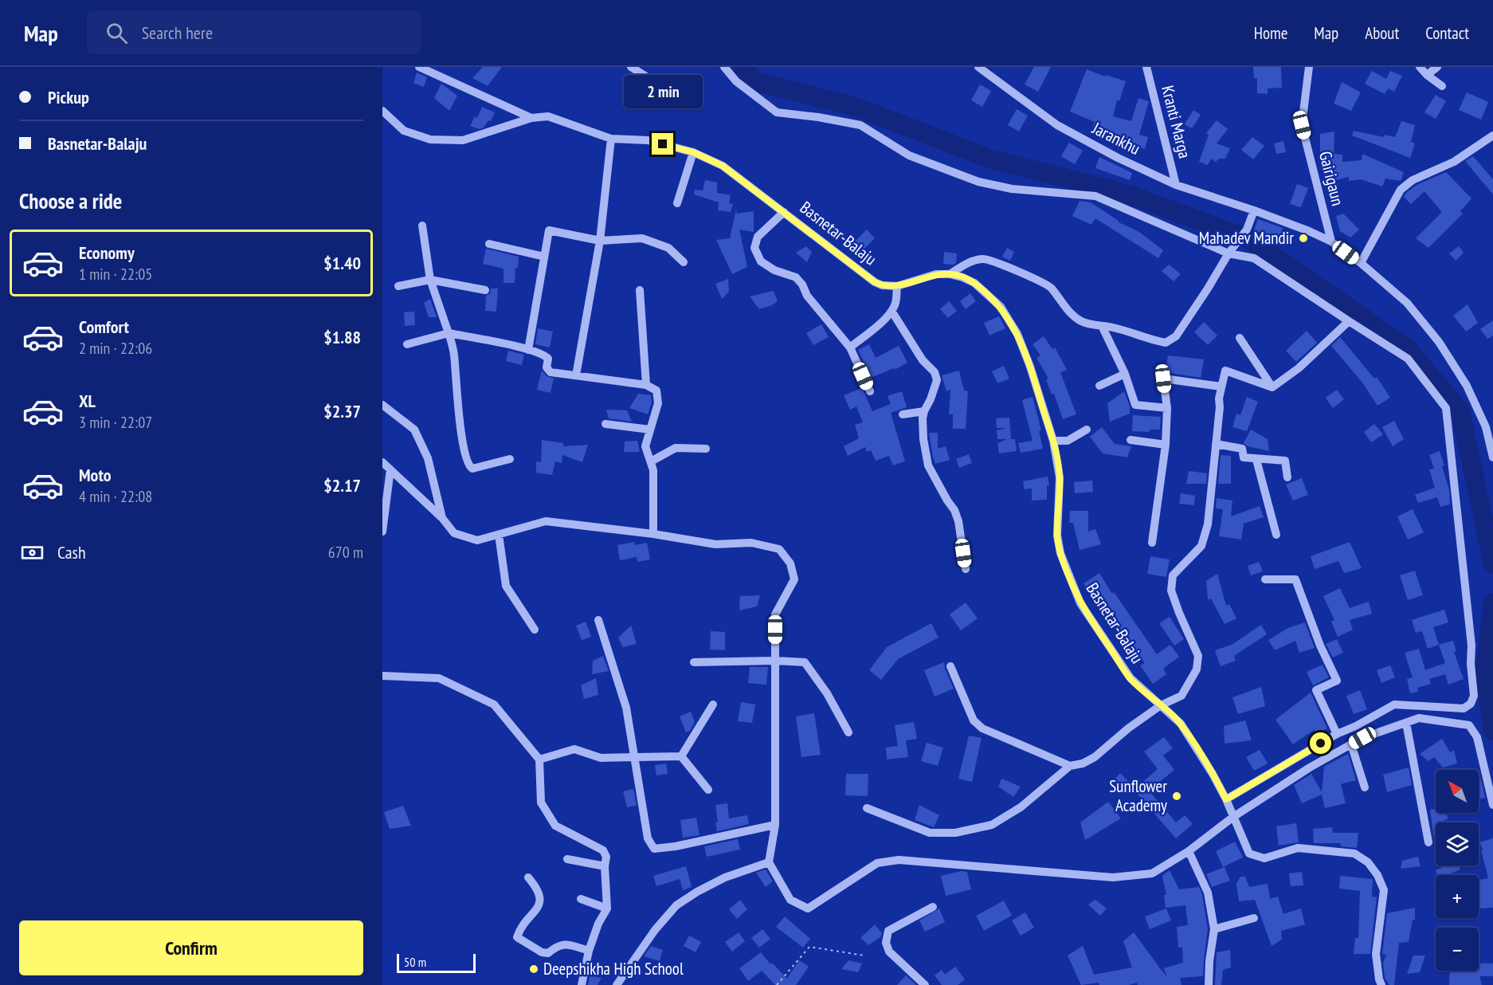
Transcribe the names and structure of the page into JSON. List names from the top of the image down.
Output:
{
  "streets": {
    "street": [
      "Kranti Marga",
      "Jarankhu",
      "Gairigaun",
      "Basnetar-Balaju"
    ]
  },
  "crossings": [
    ["Kranti Marga", "Jarankhu"],
    ["Jarankhu", "Gairigaun"]
  ],
  "places": ["Mahadev Mandir", "Sunflower Academy", "Deepshikha High School"],
  "scale_bar": "50 m",
  "north": "top left",
  "page": {
    "header": "Map",
    "search": "Search here",
    "nav": [
      "Home",
      "Map",
      "About",
      "Contact"
    ],
    "banner": ["Pickup", "Basnetar-Balaju"],
    "bubble": "2 min",
    "heading": "Choose a ride",
    "list": [
      {
        "name": "Economy",
        "note": "1 min · 22:05",
        "value": "$1.40"
      },
      {
        "name": "Comfort",
        "note": "2 min · 22:06",
        "value": "$1.88"
      },
      {
        "name": "XL",
        "note": "3 min · 22:07",
        "value": "$2.37"
      },
      {
        "name": "Moto",
        "note": "4 min · 22:08",
        "value": "$2.17"
      }
    ],
    "pay": ["Cash", "670 m"],
    "map_buttons": ["+", "−"],
    "buttons": "Confirm",
    "scale": "50 m"
  }
}
